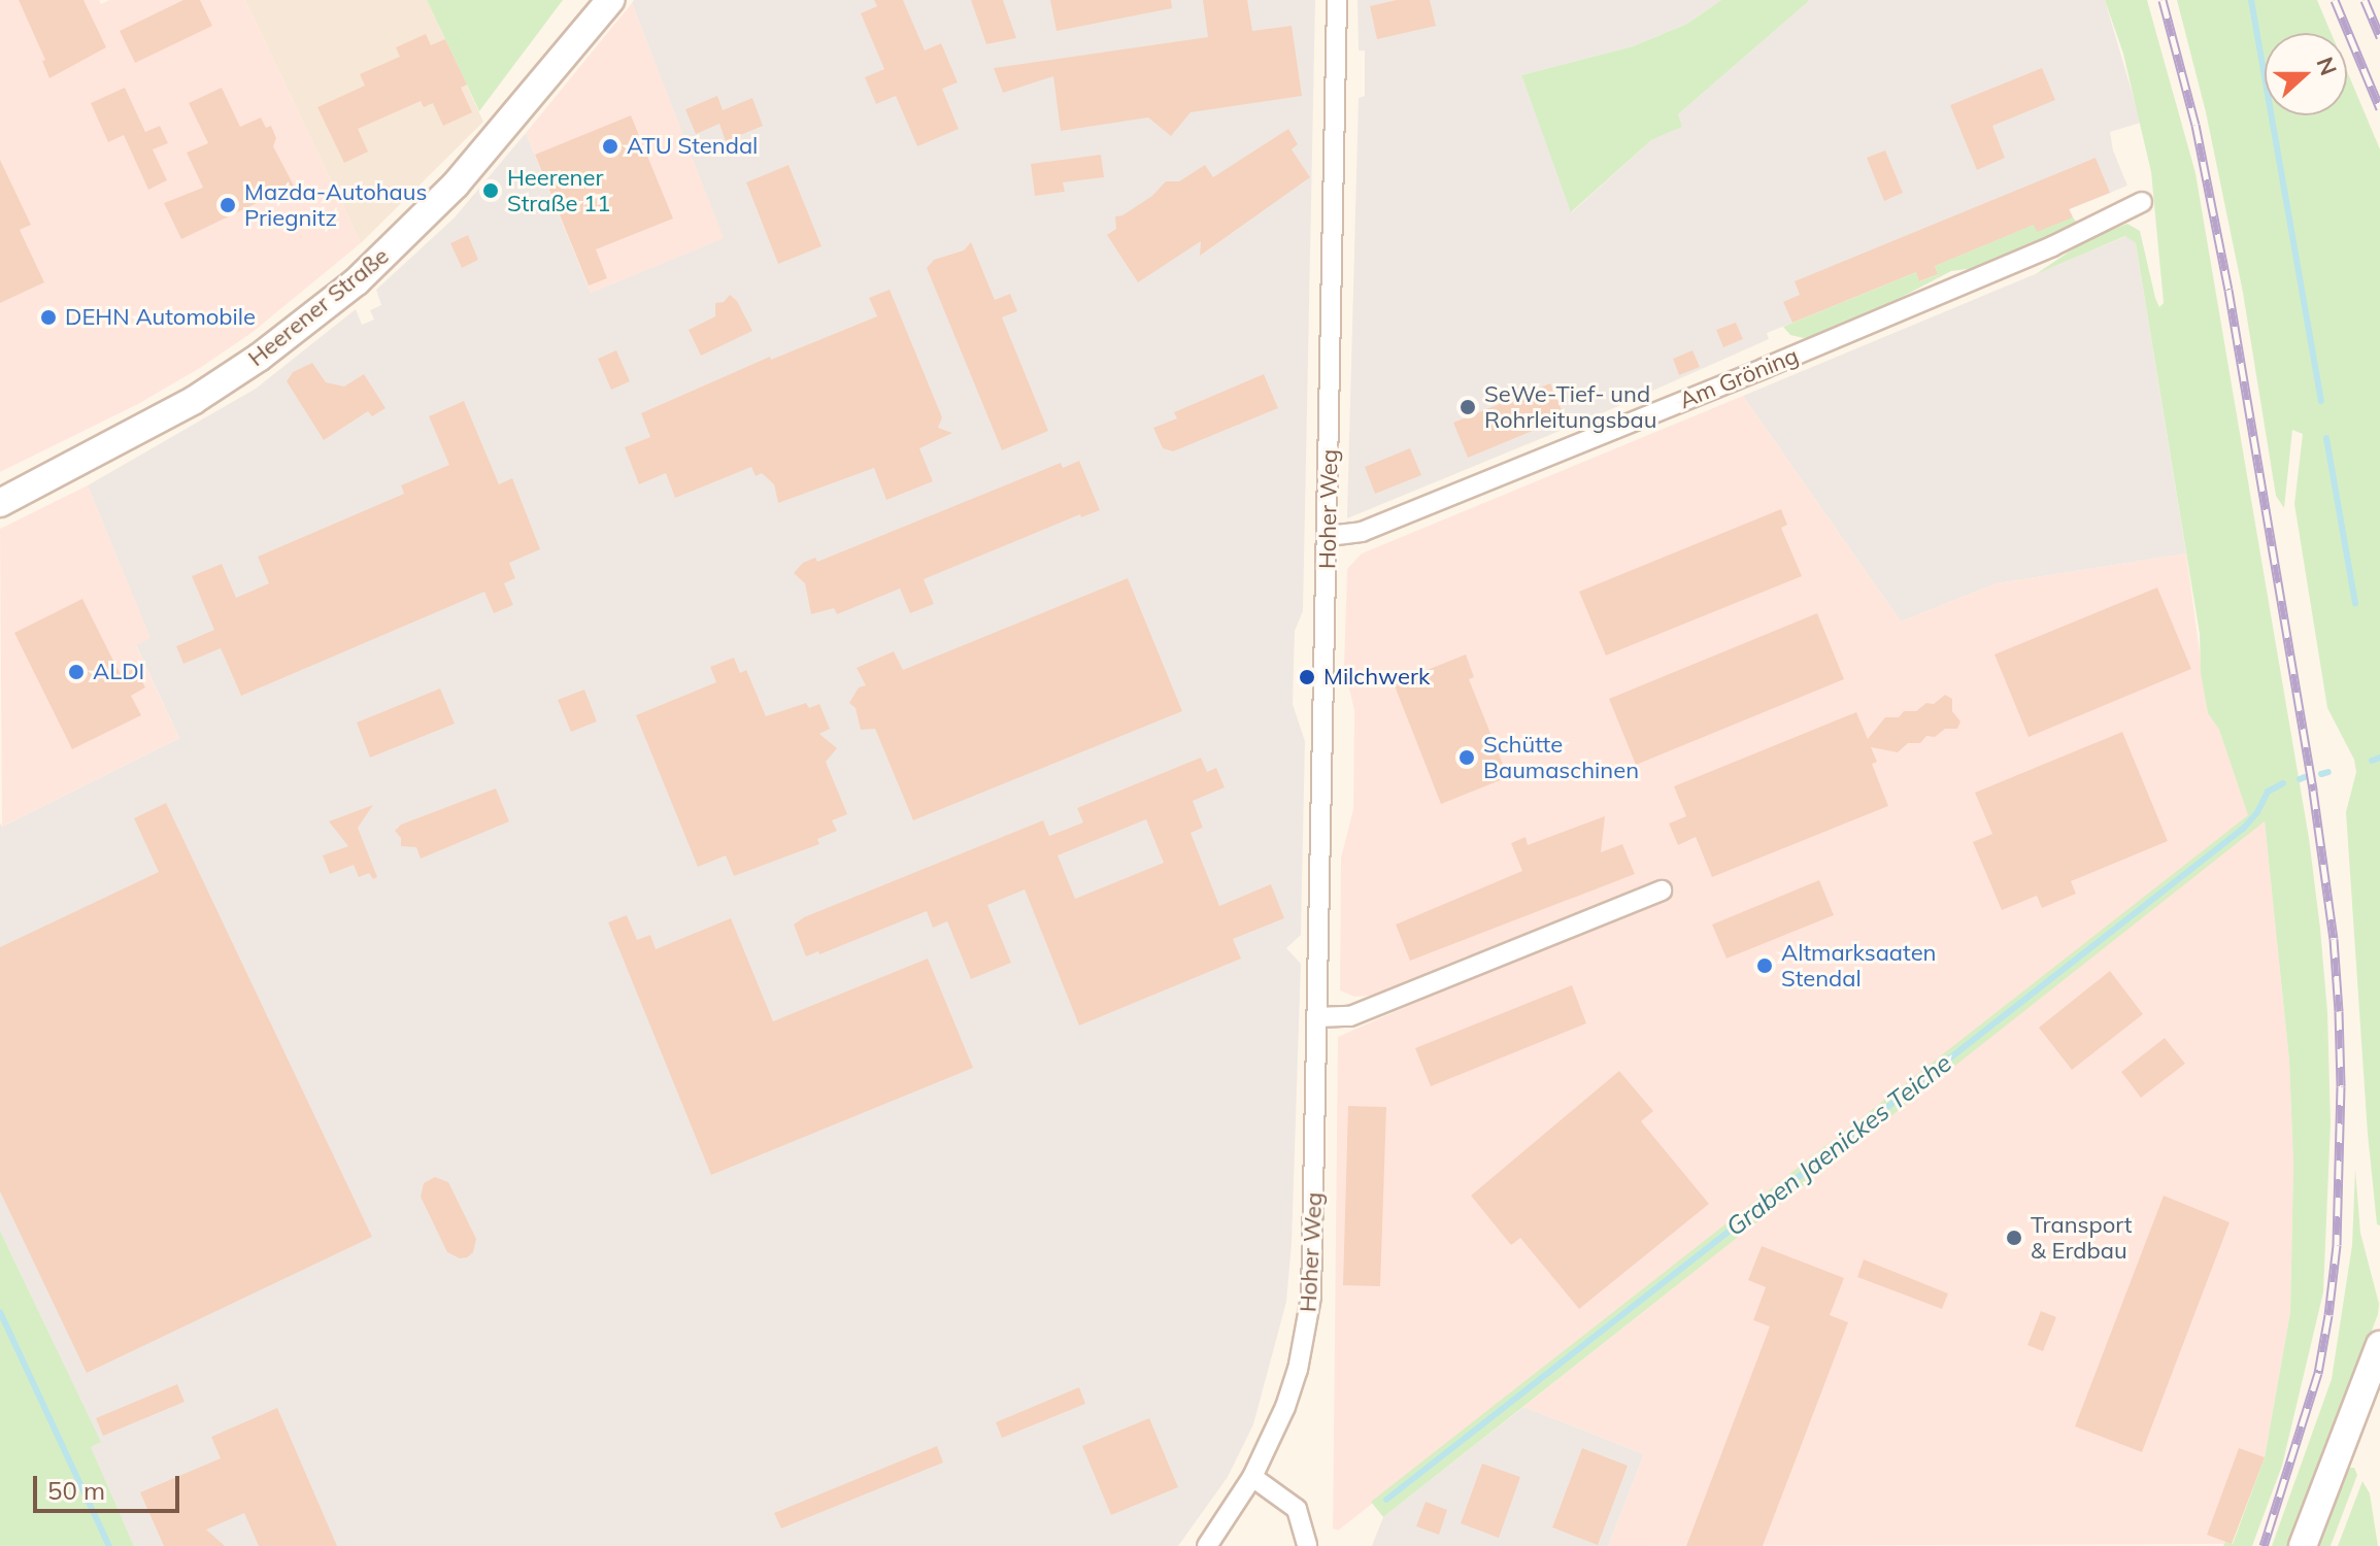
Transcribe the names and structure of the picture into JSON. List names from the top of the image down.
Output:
{
  "streets": {
    "main road": ["Heerener Straße"],
    "street": ["Am Gröning", "Hoher Weg"]
  },
  "crossings": [
    ["Am Gröning", "Hoher Weg"]
  ],
  "water": ["Graben Jaenickes Teiche"],
  "places": [
    "ATU Stendal",
    "Heerener Straße 11",
    "Mazda-Autohaus Priegnitz",
    "DEHN Automobile",
    "SeWe-Tief- und Rohrleitungsbau",
    "ALDI",
    "Milchwerk",
    "Schütte Baumaschinen",
    "Altmarksaaten Stendal",
    "Transport & Erdbau"
  ],
  "scale_bar": "50 m",
  "north": "right"
}
